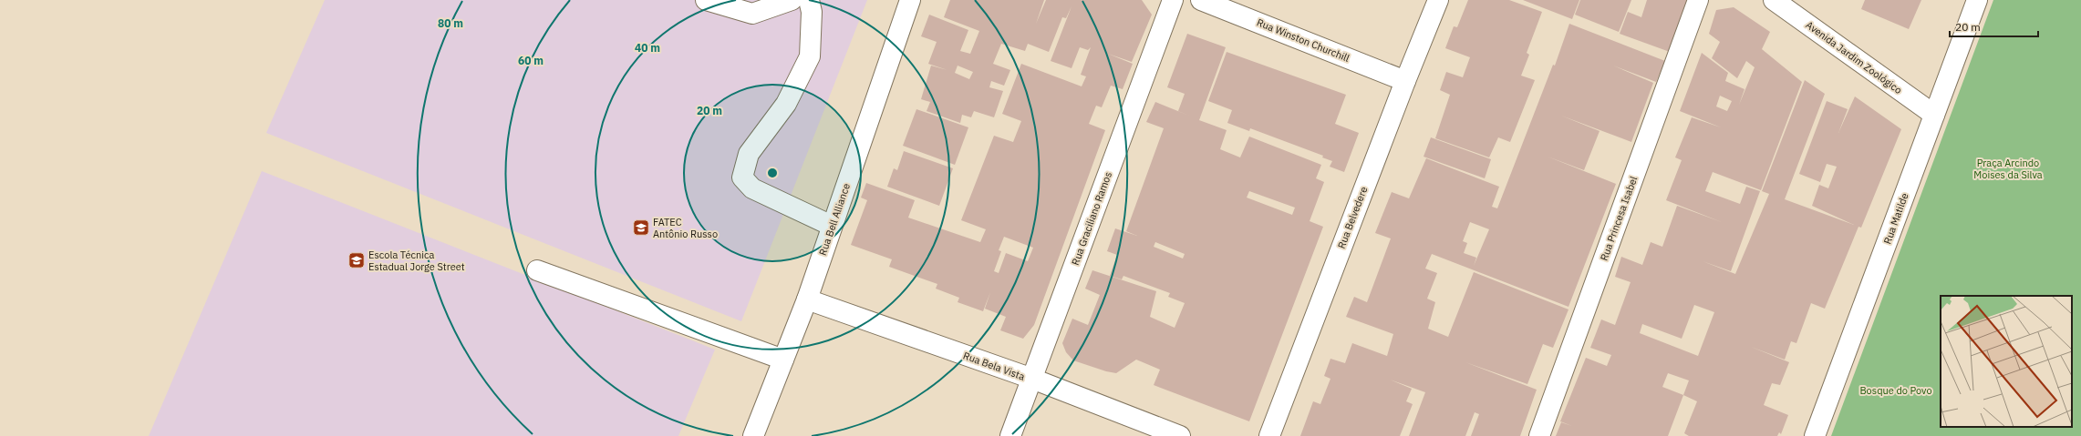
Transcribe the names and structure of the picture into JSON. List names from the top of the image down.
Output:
{
  "streets": {
    "street": [
      "Rua Winston Churchill",
      "Avenida Jardim Zoológico",
      "Rua Belvedere",
      "Rua Graciliano Ramos",
      "Rua Princesa Isabel",
      "Rua Matilde",
      "Rua Bell Alliance",
      "Rua Bela Vista"
    ]
  },
  "crossings": [
    ["Rua Winston Churchill", "Rua Belvedere"],
    ["Avenida Jardim Zoológico", "Rua Matilde"],
    ["Rua Graciliano Ramos", "Rua Bela Vista"],
    ["Rua Bell Alliance", "Rua Bela Vista"]
  ],
  "parks": ["Praça Arcindo Moises da Silva", "Bosque do Povo"],
  "places": {
    "school or university": ["FATEC Antônio Russo", "Escola Técnica Estadual Jorge Street"]
  },
  "scale_bar": "20 m",
  "rings": [
    "80 m",
    "40 m",
    "60 m",
    "20 m"
  ]
}
